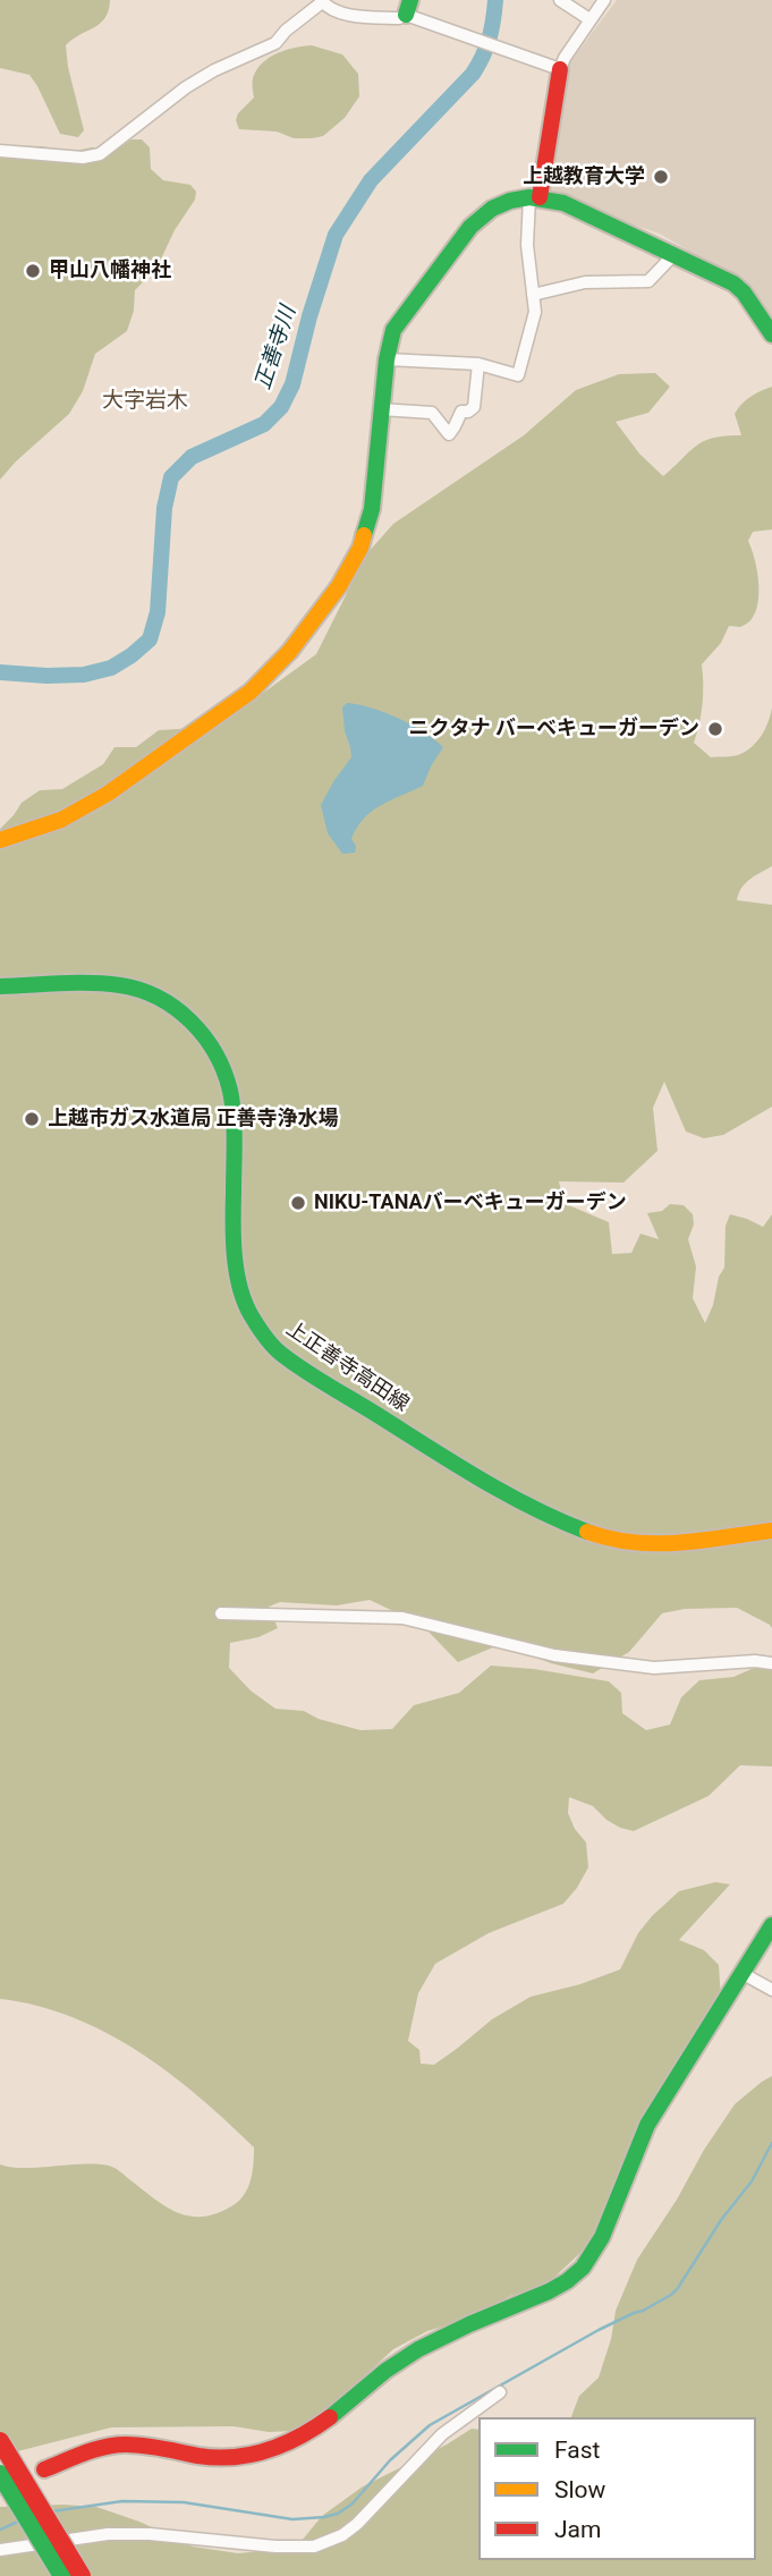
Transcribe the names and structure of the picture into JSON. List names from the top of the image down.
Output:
{
  "streets": {
    "main road": ["上正善寺高田線"]
  },
  "districts": ["大字岩木"],
  "water": ["正善寺川"],
  "places": [
    "上越教育大学",
    "甲山八幡神社",
    "ニクタナ バーベキューガーデン",
    "上越市ガス水道局 正善寺浄水場",
    "NIKU-TANAバーベキューガーデン"
  ],
  "legend": ["Fast", "Slow", "Jam"]
}
